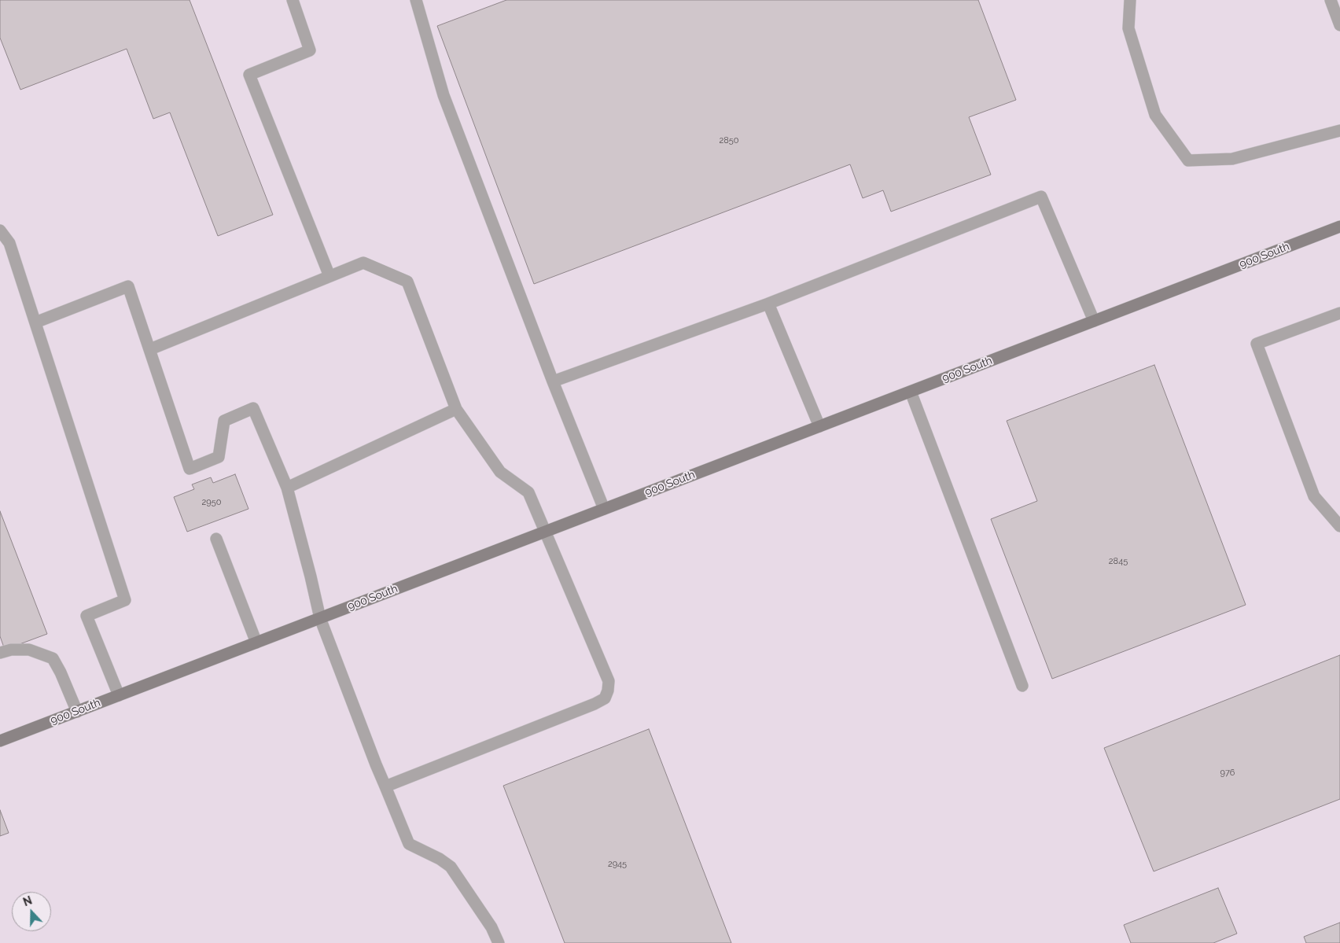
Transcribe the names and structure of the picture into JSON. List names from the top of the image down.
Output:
{
  "streets": {
    "street": ["900 South"]
  },
  "house_numbers": [
    "2850",
    "2950",
    "2845",
    "976",
    "2945"
  ],
  "north": "top"
}
